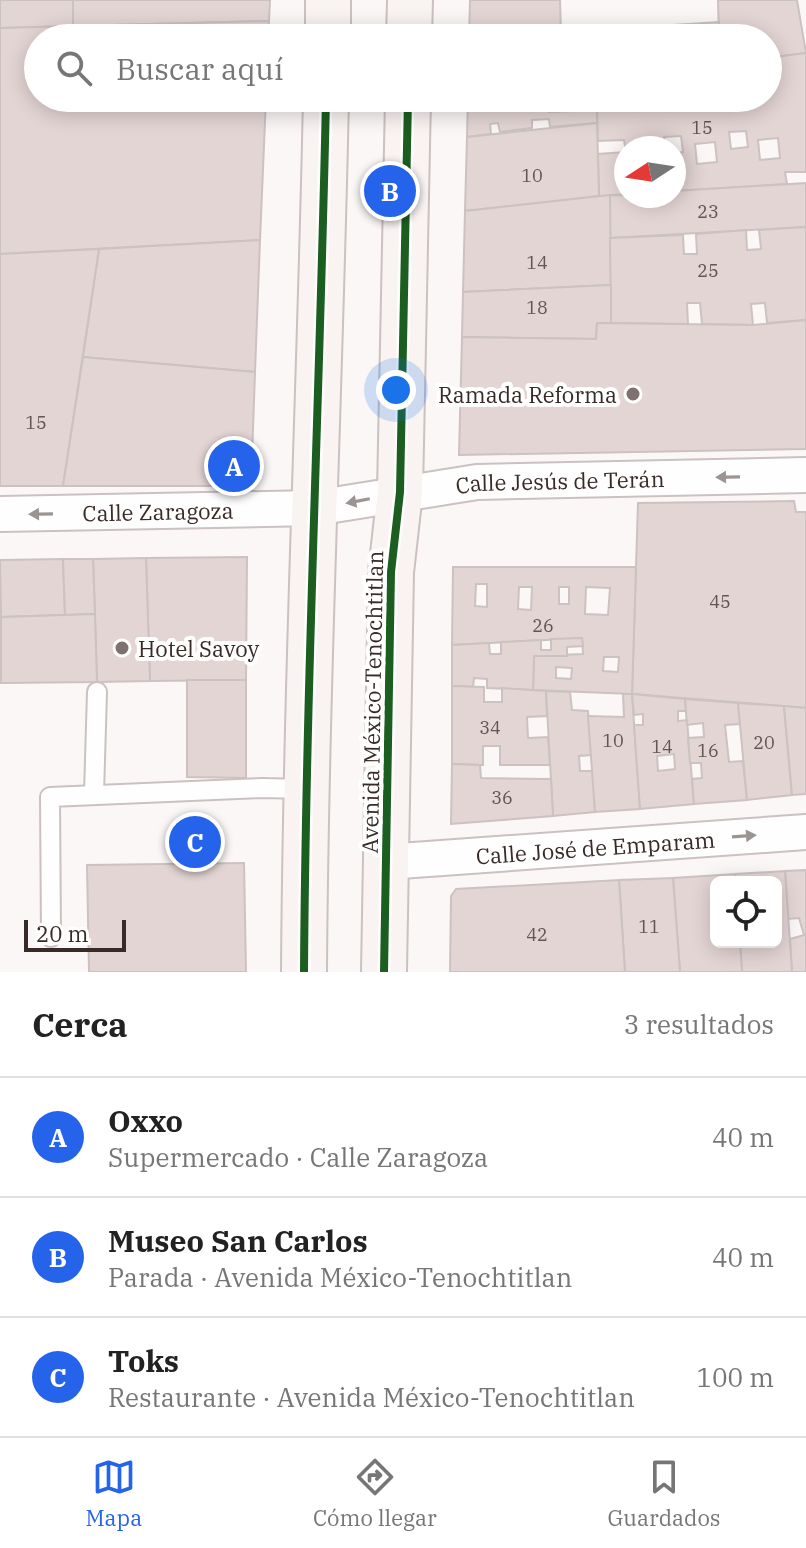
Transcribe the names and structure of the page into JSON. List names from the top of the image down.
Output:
{
  "streets": {
    "main road": ["Avenida México-Tenochtitlan"],
    "street": ["Calle Jesús de Terán", "Calle Zaragoza", "Calle José de Emparam"]
  },
  "crossings": [
    ["Calle Jesús de Terán", "Calle Zaragoza"],
    ["Calle Jesús de Terán", "Avenida México-Tenochtitlan"],
    ["Avenida México-Tenochtitlan", "Calle José de Emparam"]
  ],
  "one_way": ["Calle Jesús de Terán", "Calle Zaragoza", "Calle José de Emparam"],
  "places": ["Ramada Reforma", "Hotel Savoy"],
  "house_numbers": [
    "15",
    "10",
    "23",
    "14",
    "25",
    "18",
    "15",
    "45",
    "26",
    "34",
    "10",
    "20",
    "14",
    "16",
    "36",
    "11",
    "42"
  ],
  "scale_bar": "20 m",
  "north": "left",
  "page": {
    "search": "Buscar aquí",
    "pins": ["B", "A", "C"],
    "scale": "20 m",
    "heading": ["Cerca", "3 resultados"],
    "list": [
      {
        "mark": "A",
        "name": "Oxxo",
        "note": "Supermercado · Calle Zaragoza",
        "value": "40 m"
      },
      {
        "mark": "B",
        "name": "Museo San Carlos",
        "note": "Parada · Avenida México-Tenochtitlan",
        "value": "40 m"
      },
      {
        "mark": "C",
        "name": "Toks",
        "note": "Restaurante · Avenida México-Tenochtitlan",
        "value": "100 m"
      }
    ],
    "nav": ["Mapa", "Cómo llegar", "Guardados"]
  }
}
